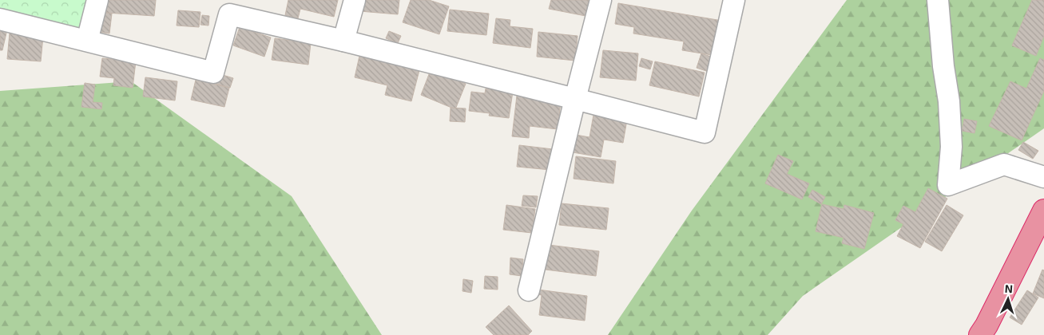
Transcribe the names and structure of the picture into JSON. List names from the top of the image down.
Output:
{
  "north": "top"
}
